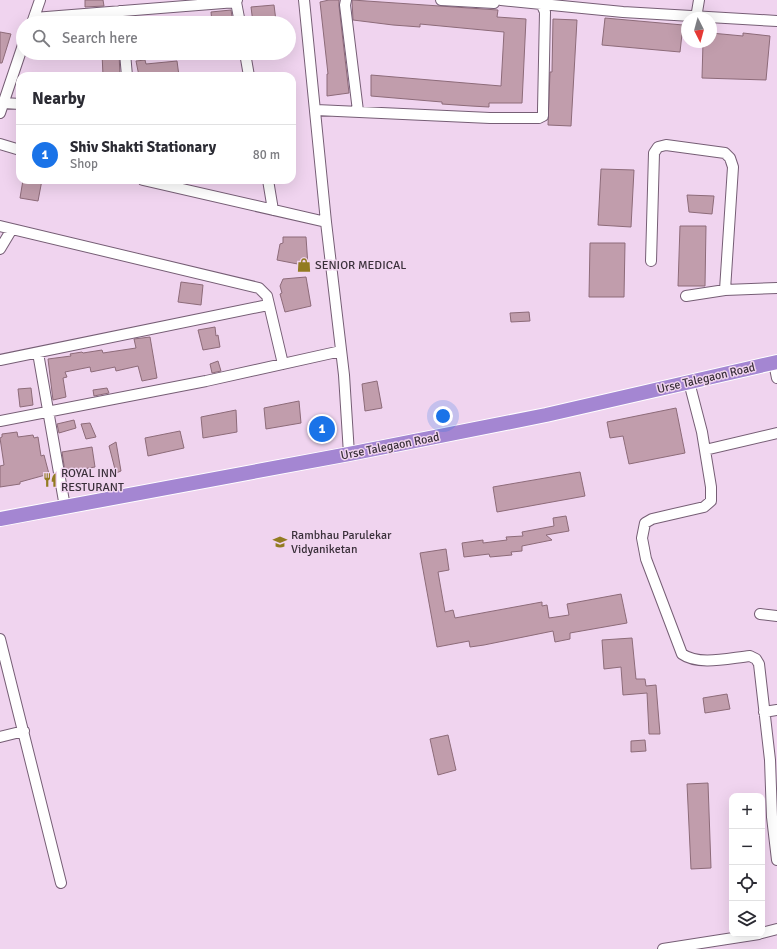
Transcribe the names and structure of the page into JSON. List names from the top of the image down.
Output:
{
  "streets": {
    "highway": ["Urse Talegaon Road"]
  },
  "places": {
    "shop": ["SENIOR MEDICAL"],
    "restaurant": ["ROYAL INN RESTURANT"],
    "school or university": ["Rambhau Parulekar Vidyaniketan"]
  },
  "north": "bottom",
  "page": {
    "search": "Search here",
    "heading": "Nearby",
    "list": [
      {
        "mark": "1",
        "name": "Shiv Shakti Stationary",
        "note": "Shop",
        "value": "80 m"
      }
    ],
    "pins": "1",
    "map_buttons": ["+", "−"]
  }
}
